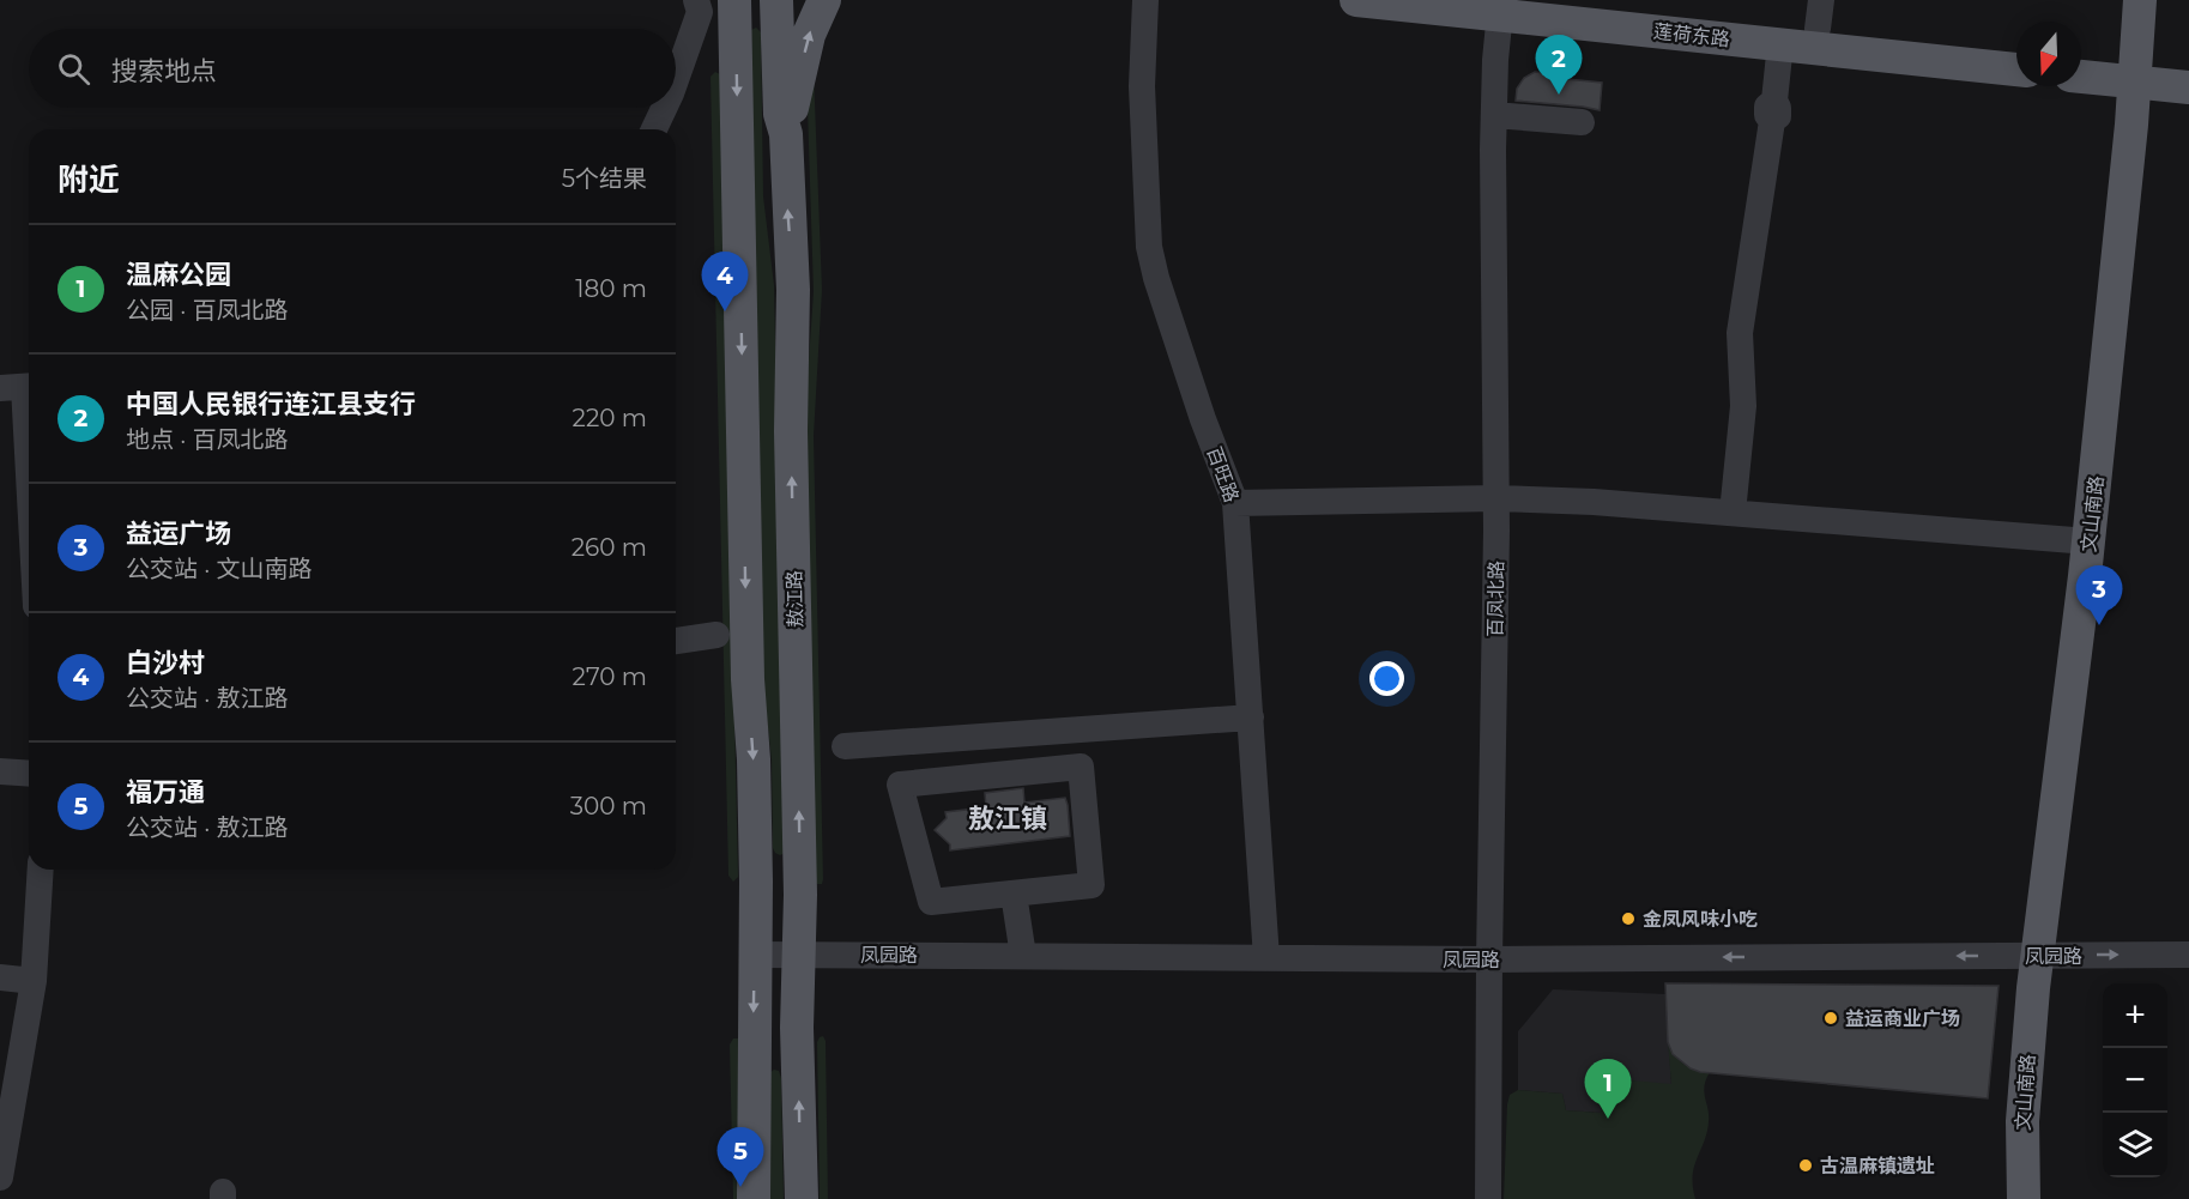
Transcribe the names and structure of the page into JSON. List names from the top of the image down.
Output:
{
  "streets": {
    "main road": ["莲荷东路", "文山南路", "敖江路"],
    "street": ["百旺路", "百凤北路", "凤园路"]
  },
  "crossings": [
    ["莲荷东路", "百凤北路"],
    ["百旺路", "凤园路"],
    ["文山南路", "凤园路"],
    ["敖江路", "凤园路"],
    ["百凤北路", "凤园路"]
  ],
  "districts": ["敖江镇"],
  "places": ["金凤风味小吃", "益运商业广场", "古温麻镇遗址"],
  "north": "bottom",
  "page": {
    "search": "搜索地点",
    "pins": [
      "2",
      "4",
      "3",
      "1",
      "5"
    ],
    "heading": ["附近", "5个结果"],
    "list": [
      {
        "mark": "1",
        "name": "温麻公园",
        "note": "公园 · 百凤北路",
        "value": "180 m"
      },
      {
        "mark": "2",
        "name": "中国人民银行连江县支行",
        "note": "地点 · 百凤北路",
        "value": "220 m"
      },
      {
        "mark": "3",
        "name": "益运广场",
        "note": "公交站 · 文山南路",
        "value": "260 m"
      },
      {
        "mark": "4",
        "name": "白沙村",
        "note": "公交站 · 敖江路",
        "value": "270 m"
      },
      {
        "mark": "5",
        "name": "福万通",
        "note": "公交站 · 敖江路",
        "value": "300 m"
      }
    ],
    "map_buttons": ["+", "−"]
  }
}
